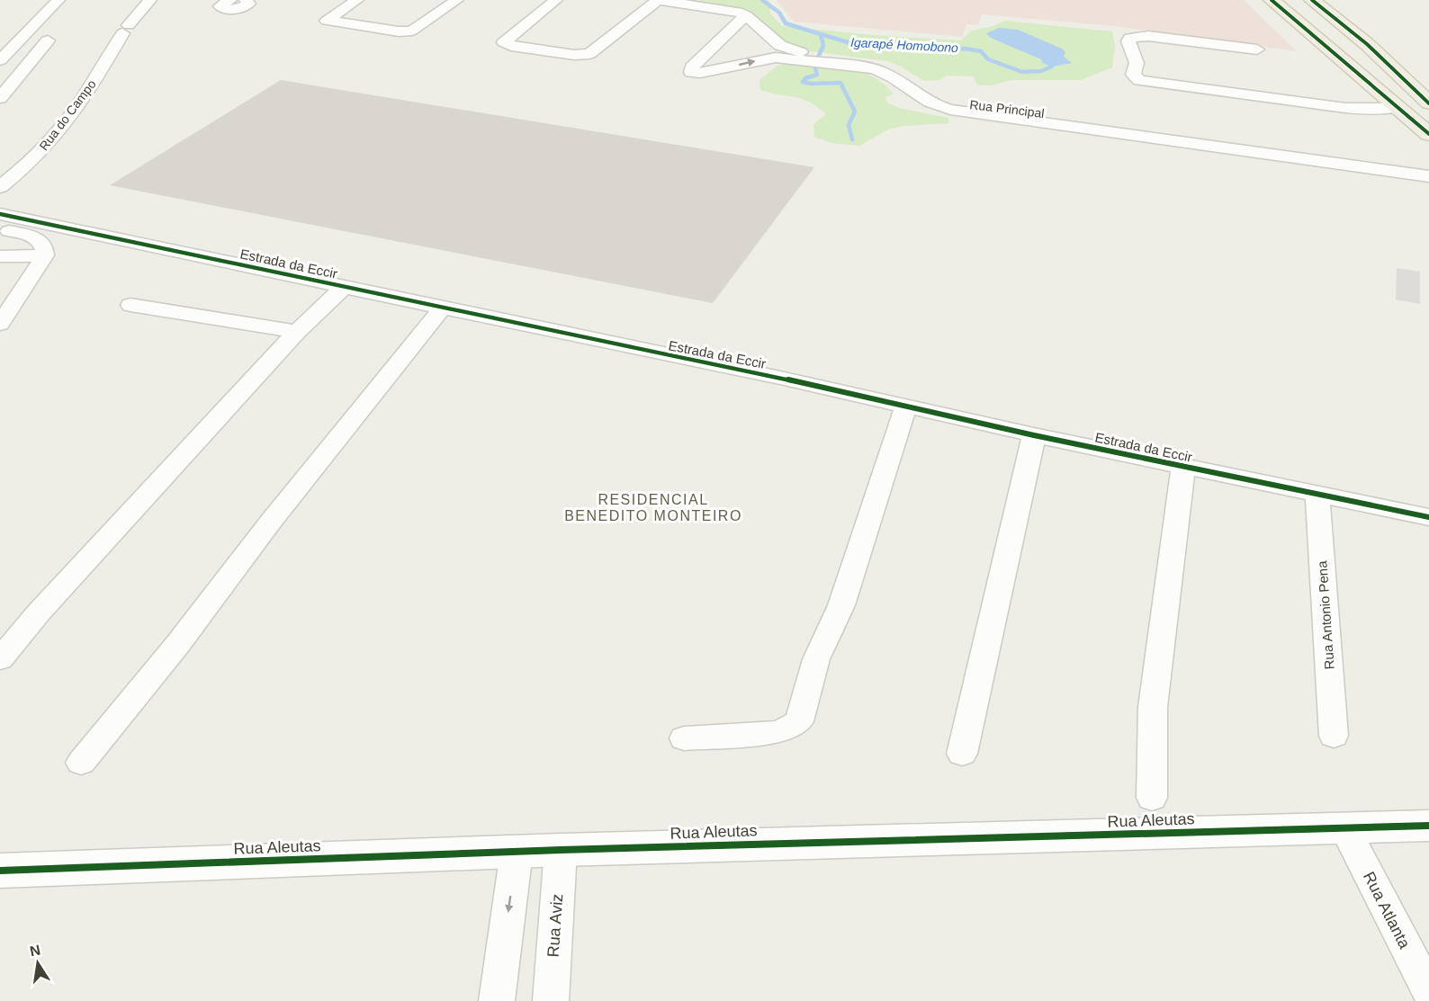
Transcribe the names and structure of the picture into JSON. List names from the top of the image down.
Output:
{
  "streets": {
    "street": [
      "Rua Principal",
      "Rua do Campo",
      "Estrada da Eccir",
      "Rua Antonio Pena",
      "Rua Aleutas",
      "Rua Atlanta",
      "Rua Aviz"
    ]
  },
  "crossings": [
    ["Estrada da Eccir", "Rua Antonio Pena"],
    ["Rua Aleutas", "Rua Atlanta"],
    ["Rua Aleutas", "Rua Aviz"]
  ],
  "districts": ["RESIDENCIAL BENEDITO MONTEIRO"],
  "water": ["Igarapé Homobono"],
  "north": "top"
}
